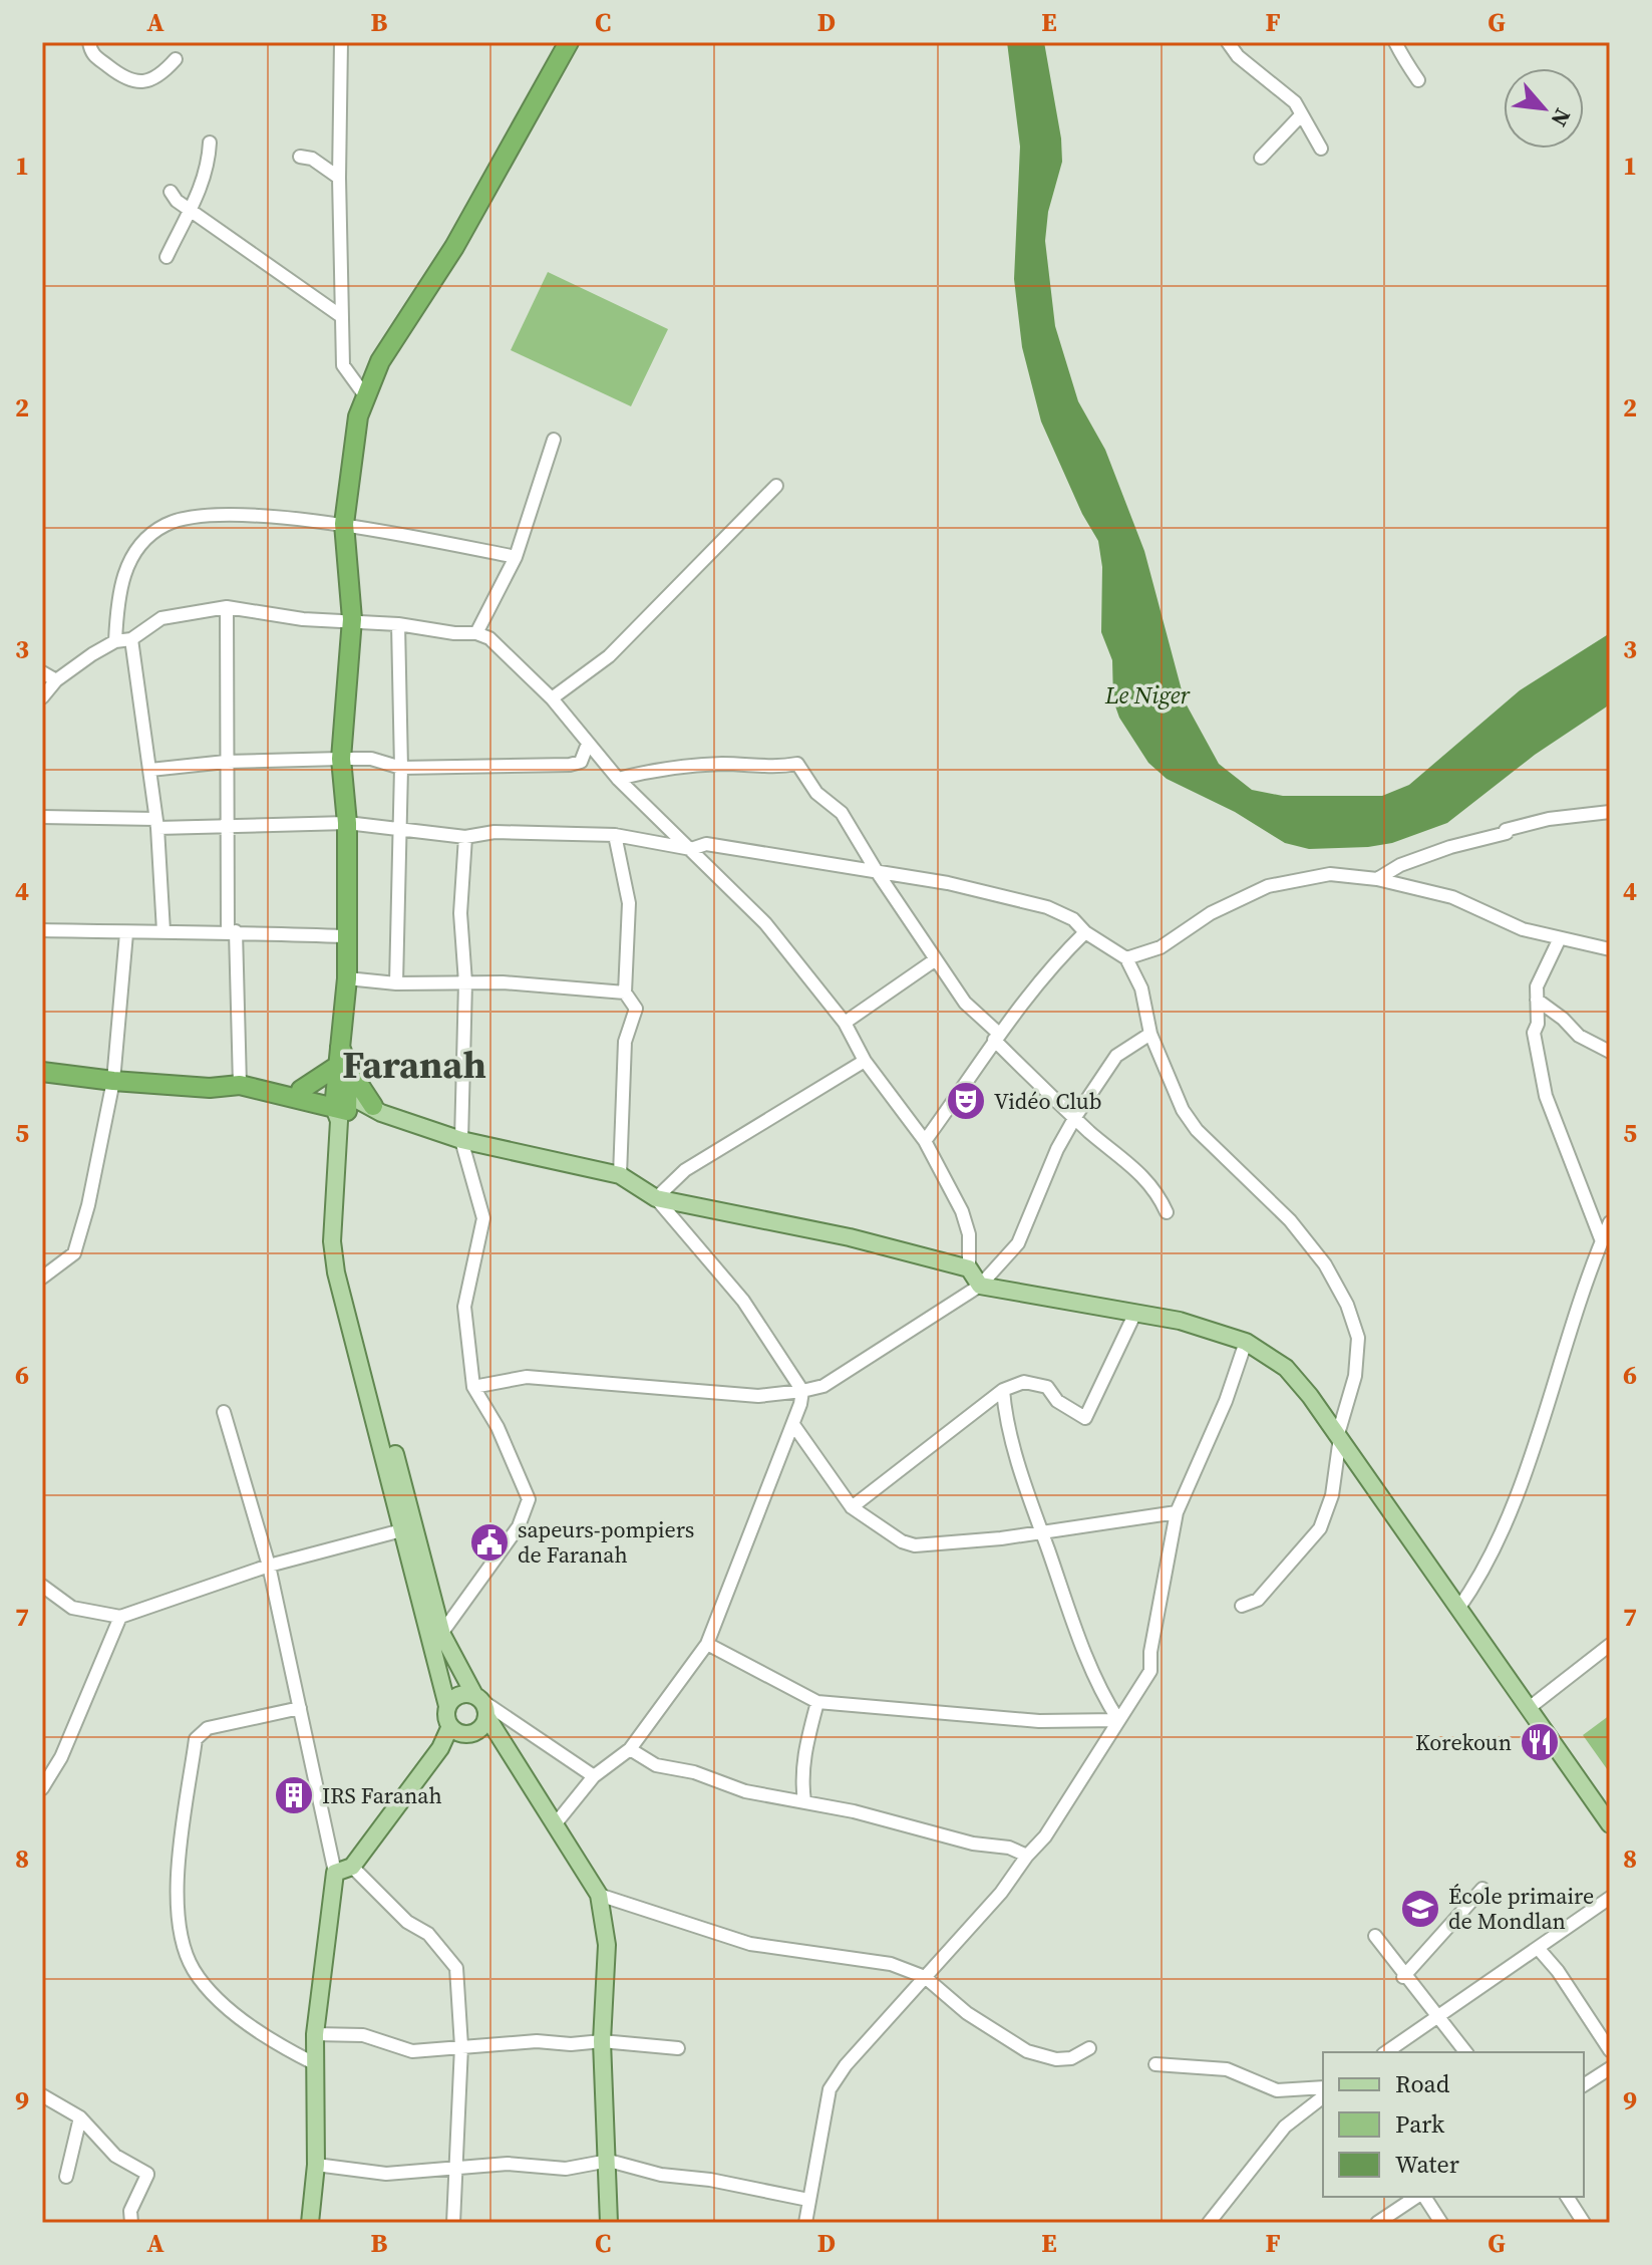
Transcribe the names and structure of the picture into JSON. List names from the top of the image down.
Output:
{
  "districts": ["Faranah"],
  "water": ["Le Niger"],
  "places": {
    "theatre": ["Vidéo Club"],
    "public building": ["sapeurs-pompiers de Faranah"],
    "restaurant": ["Korekoun"],
    "building": ["IRS Faranah"],
    "school or university": ["École primaire de Mondlan"]
  },
  "legend": ["Road", "Park", "Water"],
  "north": "bottom right",
  "grid": {
    "columns": [
      "A",
      "B",
      "C",
      "D",
      "E",
      "F",
      "G"
    ],
    "rows": [
      "1",
      "2",
      "3",
      "4",
      "5",
      "6",
      "7",
      "8",
      "9"
    ]
  }
}
